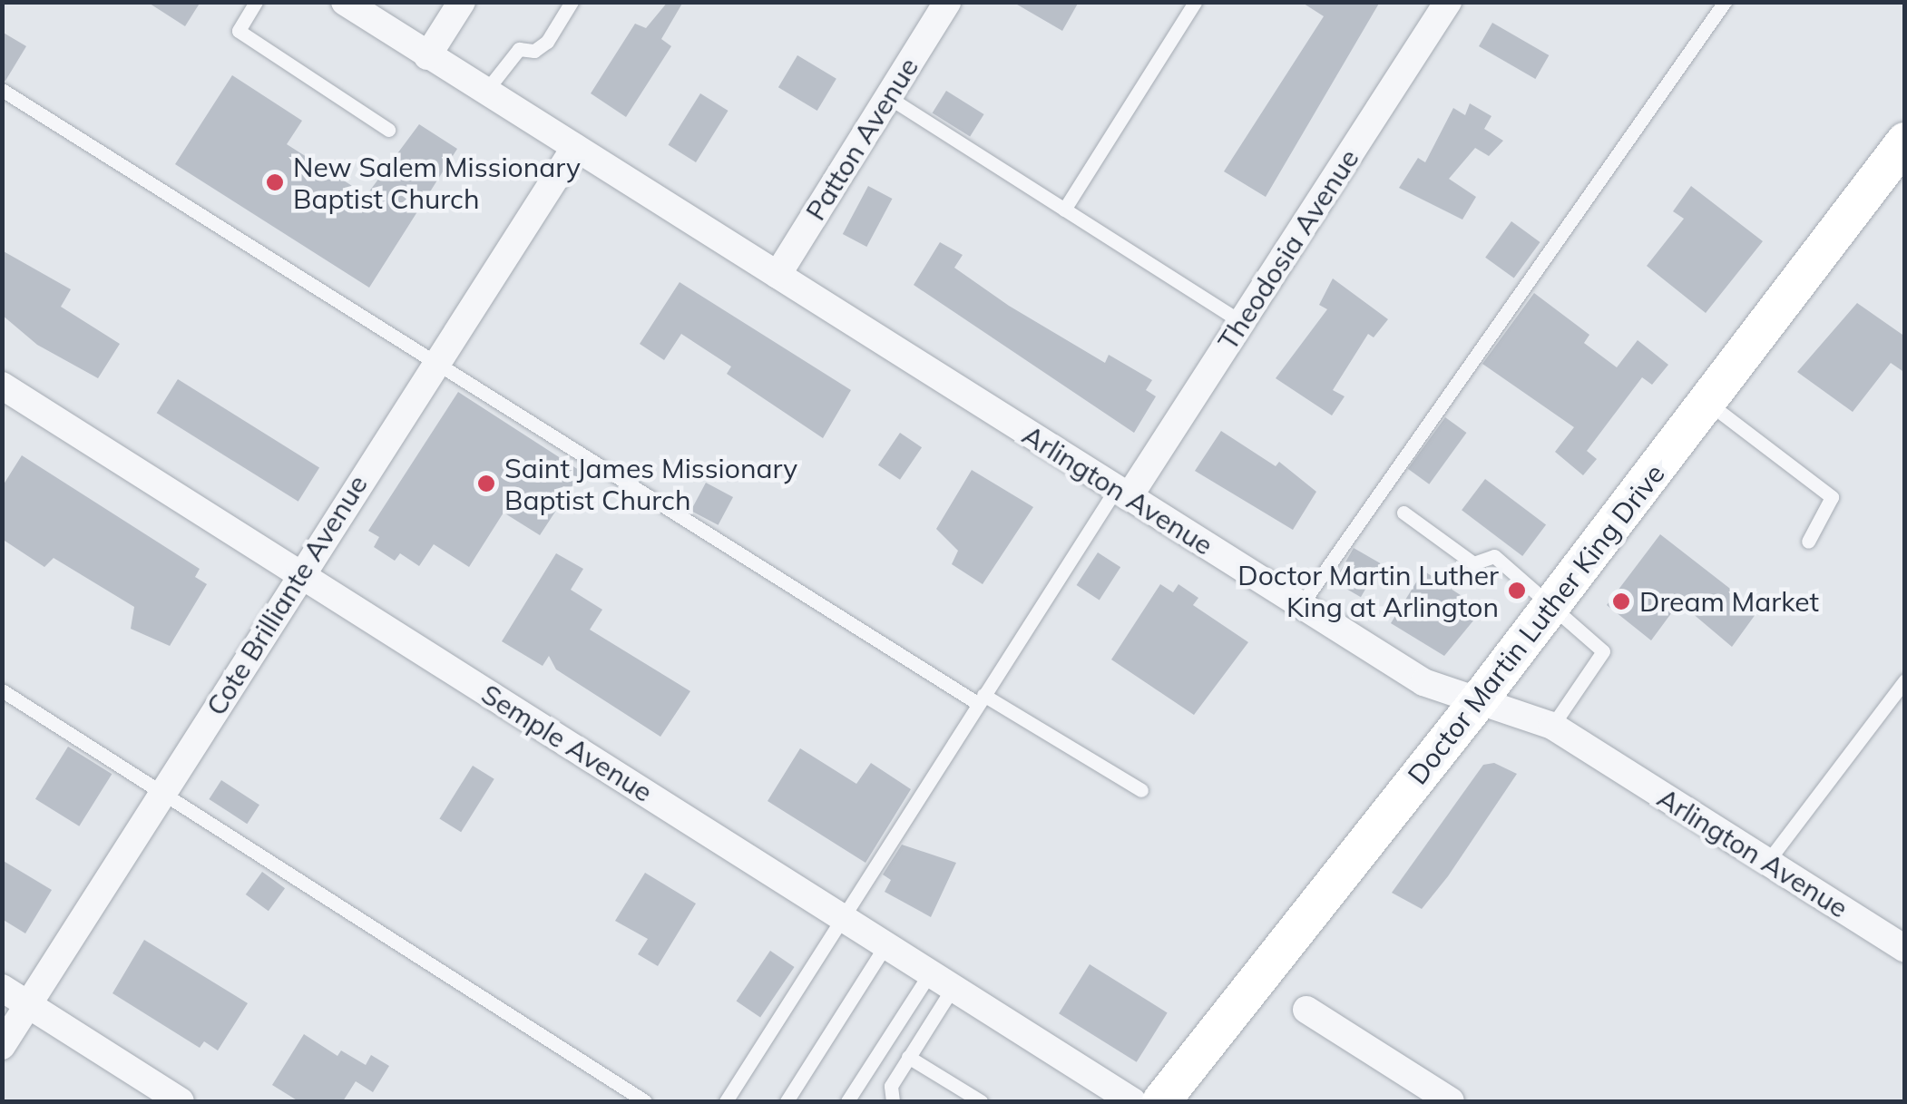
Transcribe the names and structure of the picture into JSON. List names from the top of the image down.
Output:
{
  "streets": {
    "main road": ["Doctor Martin Luther King Drive"],
    "street": [
      "Patton Avenue",
      "Theodosia Avenue",
      "Arlington Avenue",
      "Cote Brilliante Avenue",
      "Semple Avenue"
    ]
  },
  "crossings": [
    ["Patton Avenue", "Arlington Avenue"],
    ["Theodosia Avenue", "Arlington Avenue"],
    ["Arlington Avenue", "Cote Brilliante Avenue"],
    ["Arlington Avenue", "Doctor Martin Luther King Drive"],
    ["Cote Brilliante Avenue", "Semple Avenue"]
  ],
  "places": [
    "New Salem Missionary Baptist Church",
    "Saint James Missionary Baptist Church",
    "Doctor Martin Luther King at Arlington",
    "Dream Market"
  ]
}
